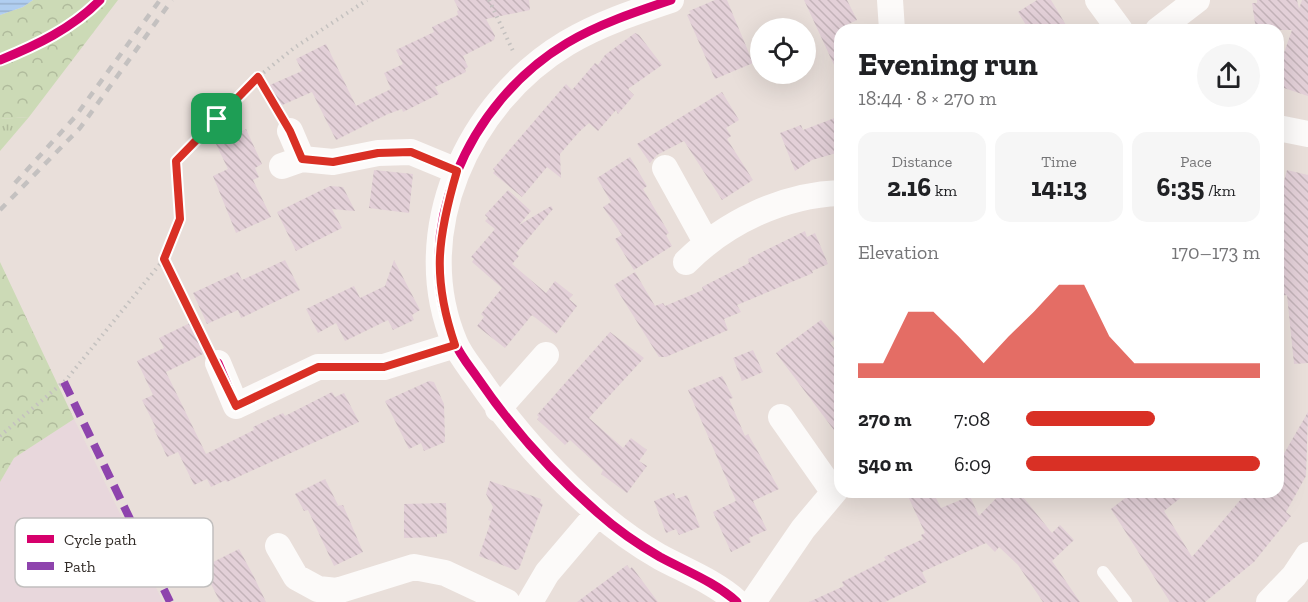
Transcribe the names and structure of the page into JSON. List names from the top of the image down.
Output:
{
  "legend": ["Cycle path", "Path"],
  "page": {
    "heading": ["Evening run", "18:44 · 8 × 270 m"],
    "stats": [
      ["Distance", "2.16 km"],
      ["Time", "14:13"],
      ["Pace", "6:35 /km"]
    ],
    "chart": ["Elevation", "170–173 m"],
    "list": [
      {
        "name": "270 m",
        "note": "7:08"
      },
      {
        "name": "540 m",
        "note": "6:09"
      }
    ]
  }
}
